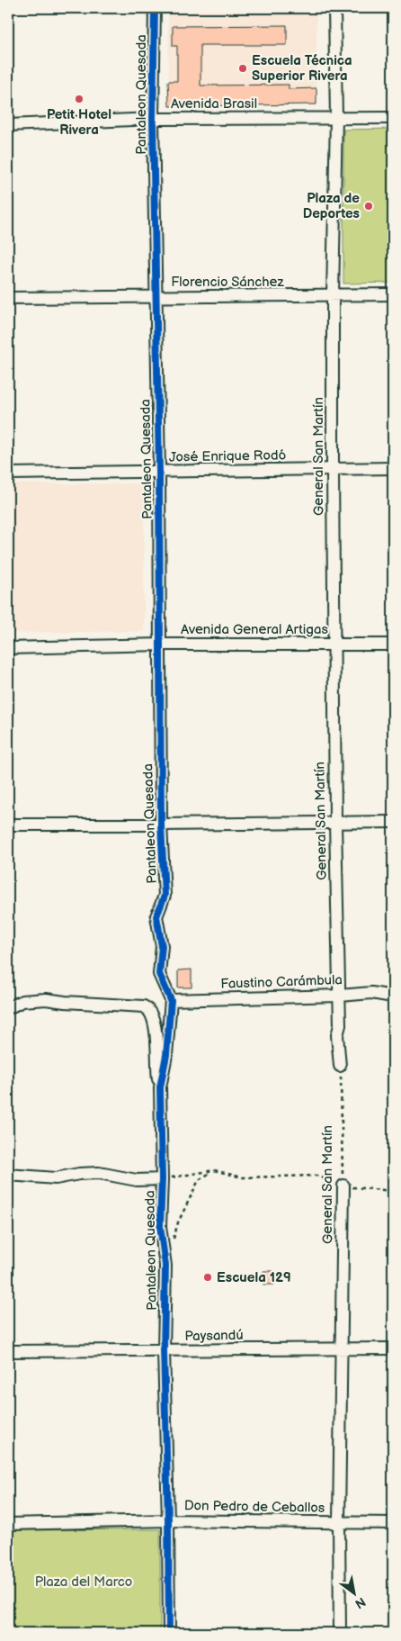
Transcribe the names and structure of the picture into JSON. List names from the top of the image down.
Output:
{
  "streets": {
    "street": [
      "Pantaleon Quesada",
      "Avenida Brasil",
      "Florencio Sánchez",
      "José Enrique Rodó",
      "General San Martín",
      "Avenida General Artigas",
      "Faustino Carámbula",
      "Paysandú",
      "Don Pedro de Ceballos"
    ]
  },
  "crossings": [
    ["Pantaleon Quesada", "Avenida Brasil"],
    ["Pantaleon Quesada", "Florencio Sánchez"],
    ["Pantaleon Quesada", "José Enrique Rodó"],
    ["Pantaleon Quesada", "Avenida General Artigas"],
    ["Pantaleon Quesada", "Faustino Carámbula"],
    ["Pantaleon Quesada", "Paysandú"],
    ["Pantaleon Quesada", "Don Pedro de Ceballos"],
    ["Avenida Brasil", "General San Martín"],
    ["Florencio Sánchez", "General San Martín"],
    ["José Enrique Rodó", "General San Martín"],
    ["General San Martín", "Avenida General Artigas"],
    ["General San Martín", "Faustino Carámbula"],
    ["General San Martín", "Paysandú"],
    ["General San Martín", "Don Pedro de Ceballos"]
  ],
  "parks": ["Plaza del Marco"],
  "places": [
    "Escuela Técnica Superior Rivera",
    "Petit Hotel Rivera",
    "Plaza de Deportes",
    "Escuela 129"
  ],
  "north": "bottom right"
}
